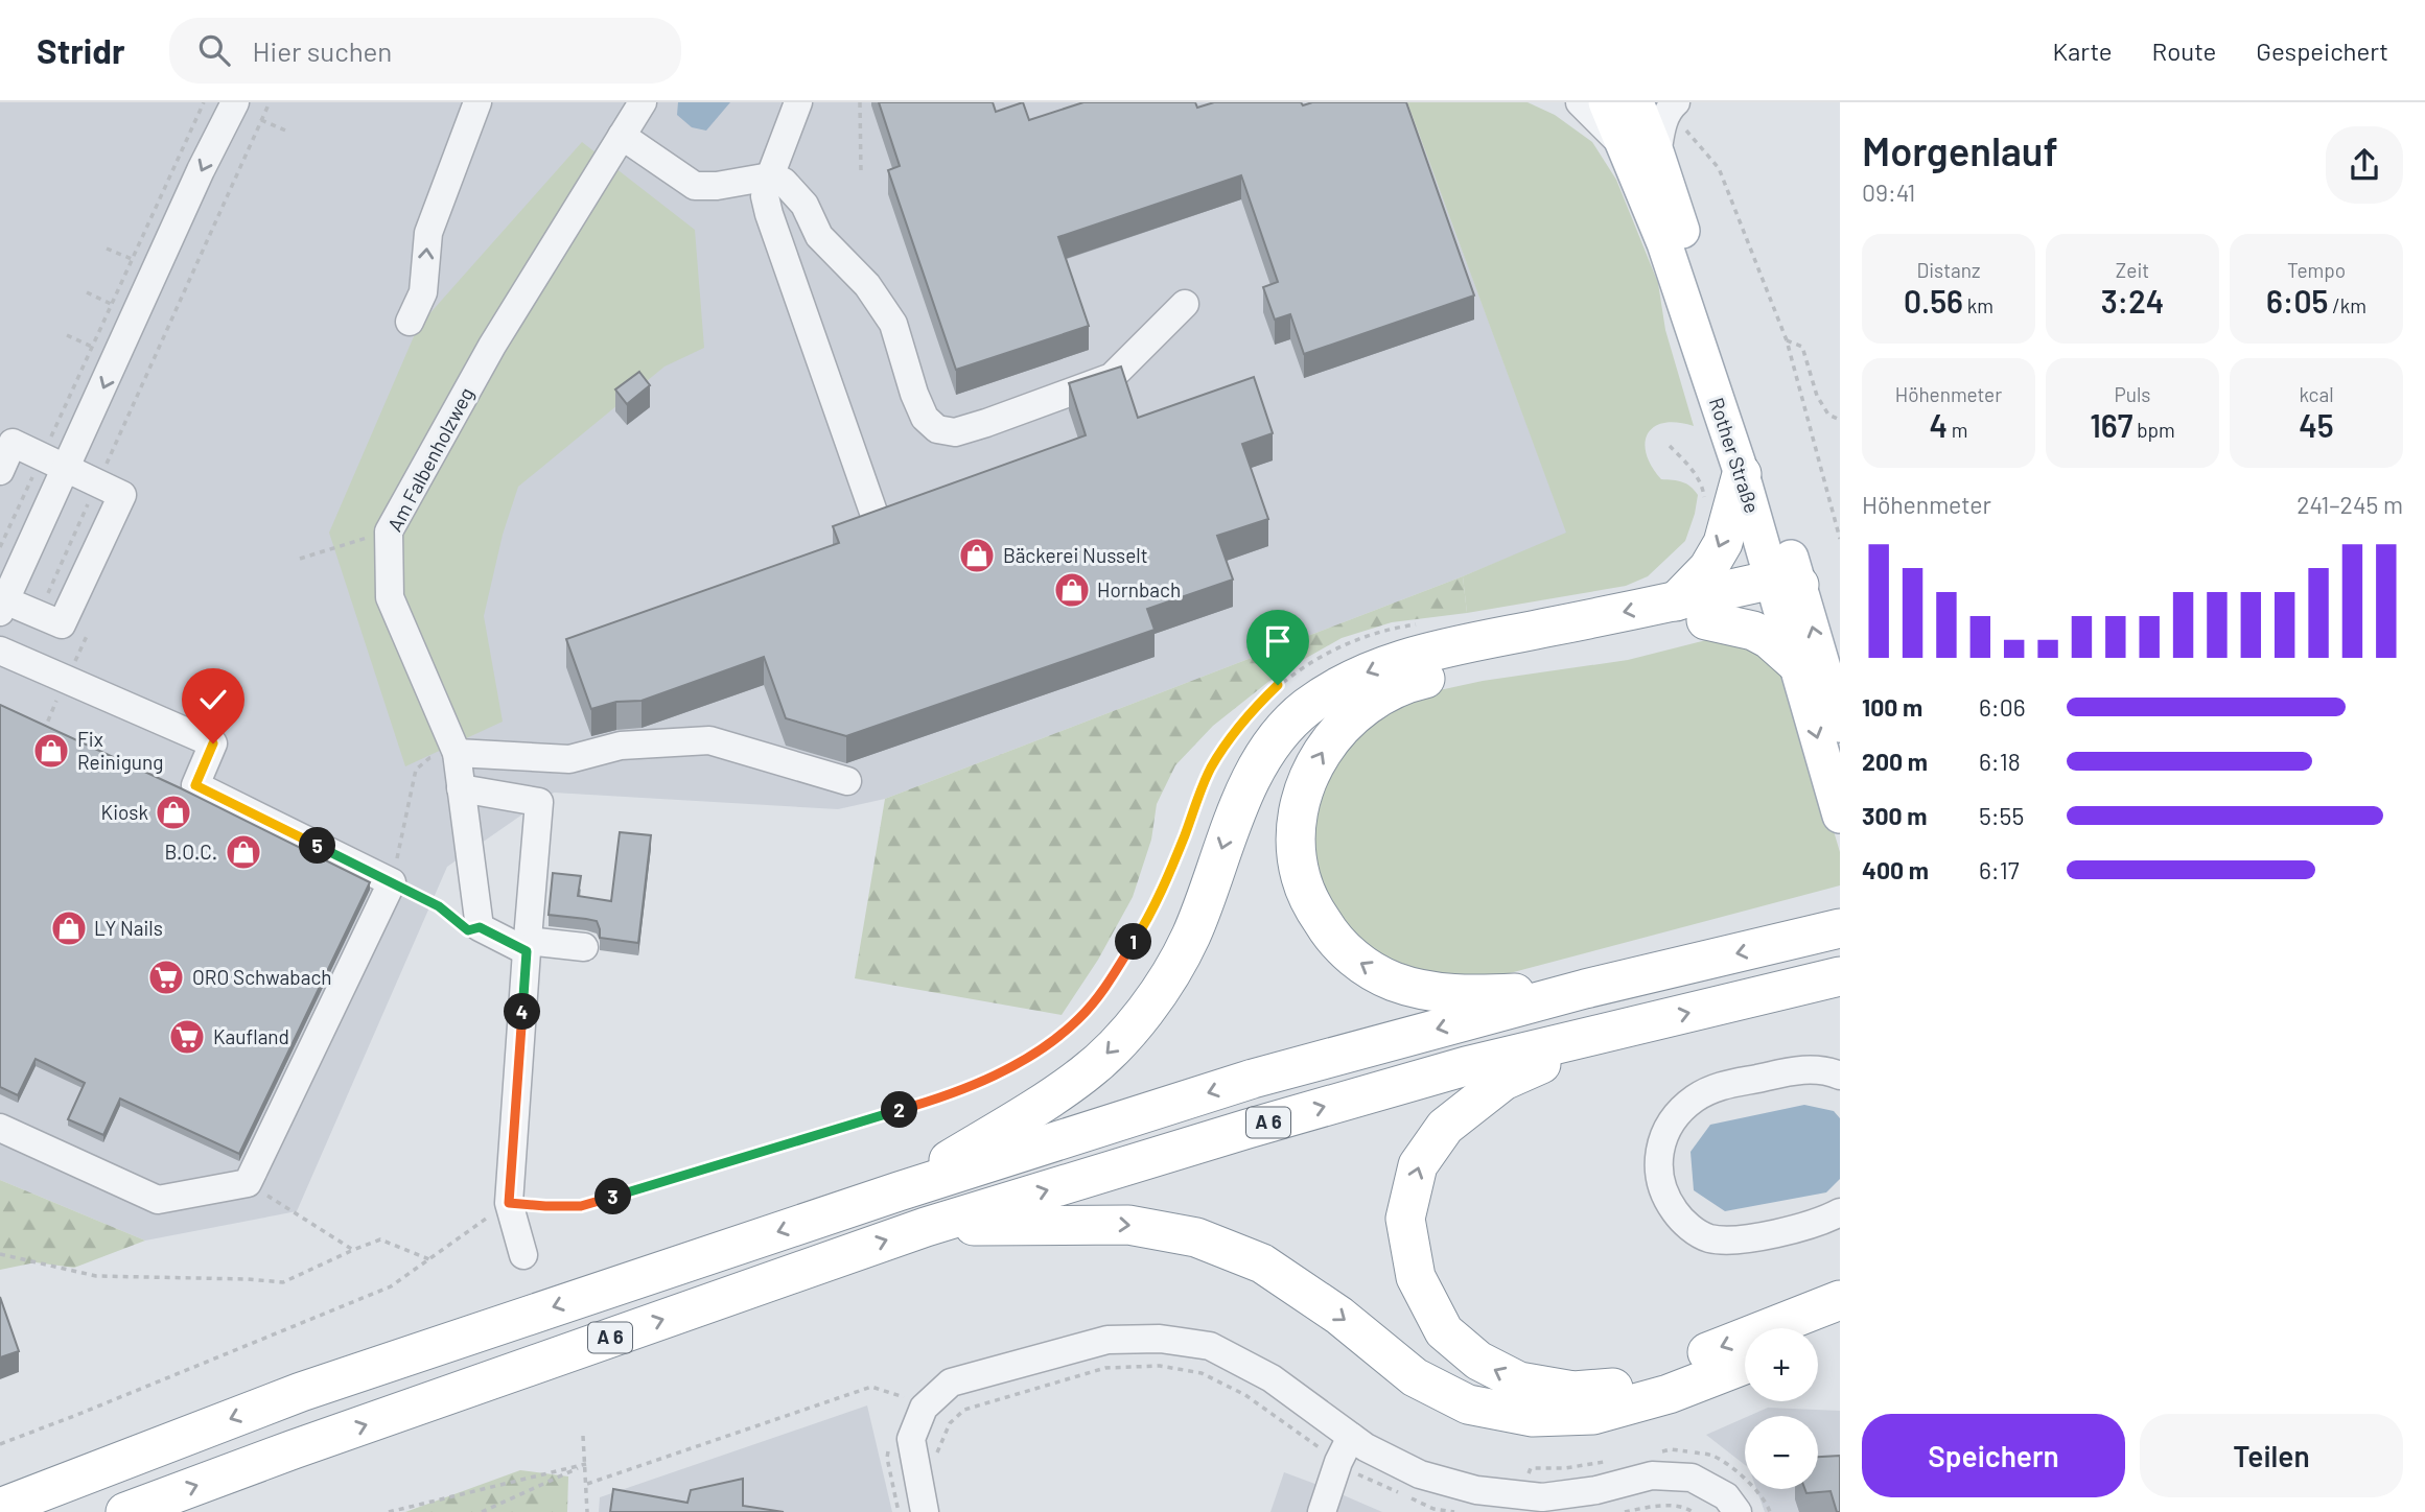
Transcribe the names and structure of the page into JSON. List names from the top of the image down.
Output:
{
  "streets": {
    "highway": ["A 6"],
    "main road": ["Rother Straße"],
    "street": ["Am Falbenholzweg"]
  },
  "places": {
    "shop": [
      "Bäckerei Nusselt",
      "Hornbach",
      "Fix Reinigung",
      "Kiosk",
      "B.O.C.",
      "LY Nails"
    ],
    "supermarket": ["ORO Schwabach", "Kaufland"]
  },
  "page": {
    "header": "Stridr",
    "search": "Hier suchen",
    "nav": ["Karte", "Route", "Gespeichert"],
    "heading": ["Morgenlauf", "09:41"],
    "stats": [
      ["Distanz", "0.56 km"],
      ["Zeit", "3:24"],
      ["Tempo", "6:05 /km"],
      ["Höhenmeter", "4 m"],
      ["Puls", "167 bpm"],
      ["kcal", "45"]
    ],
    "chart": ["Höhenmeter", "241–245 m"],
    "list": [
      {
        "name": "100 m",
        "note": "6:06"
      },
      {
        "name": "200 m",
        "note": "6:18"
      },
      {
        "name": "300 m",
        "note": "5:55"
      },
      {
        "name": "400 m",
        "note": "6:17"
      }
    ],
    "pins": [
      "5",
      "1",
      "4",
      "2",
      "3"
    ],
    "map_buttons": ["+", "−"],
    "buttons": ["Speichern", "Teilen"]
  }
}
